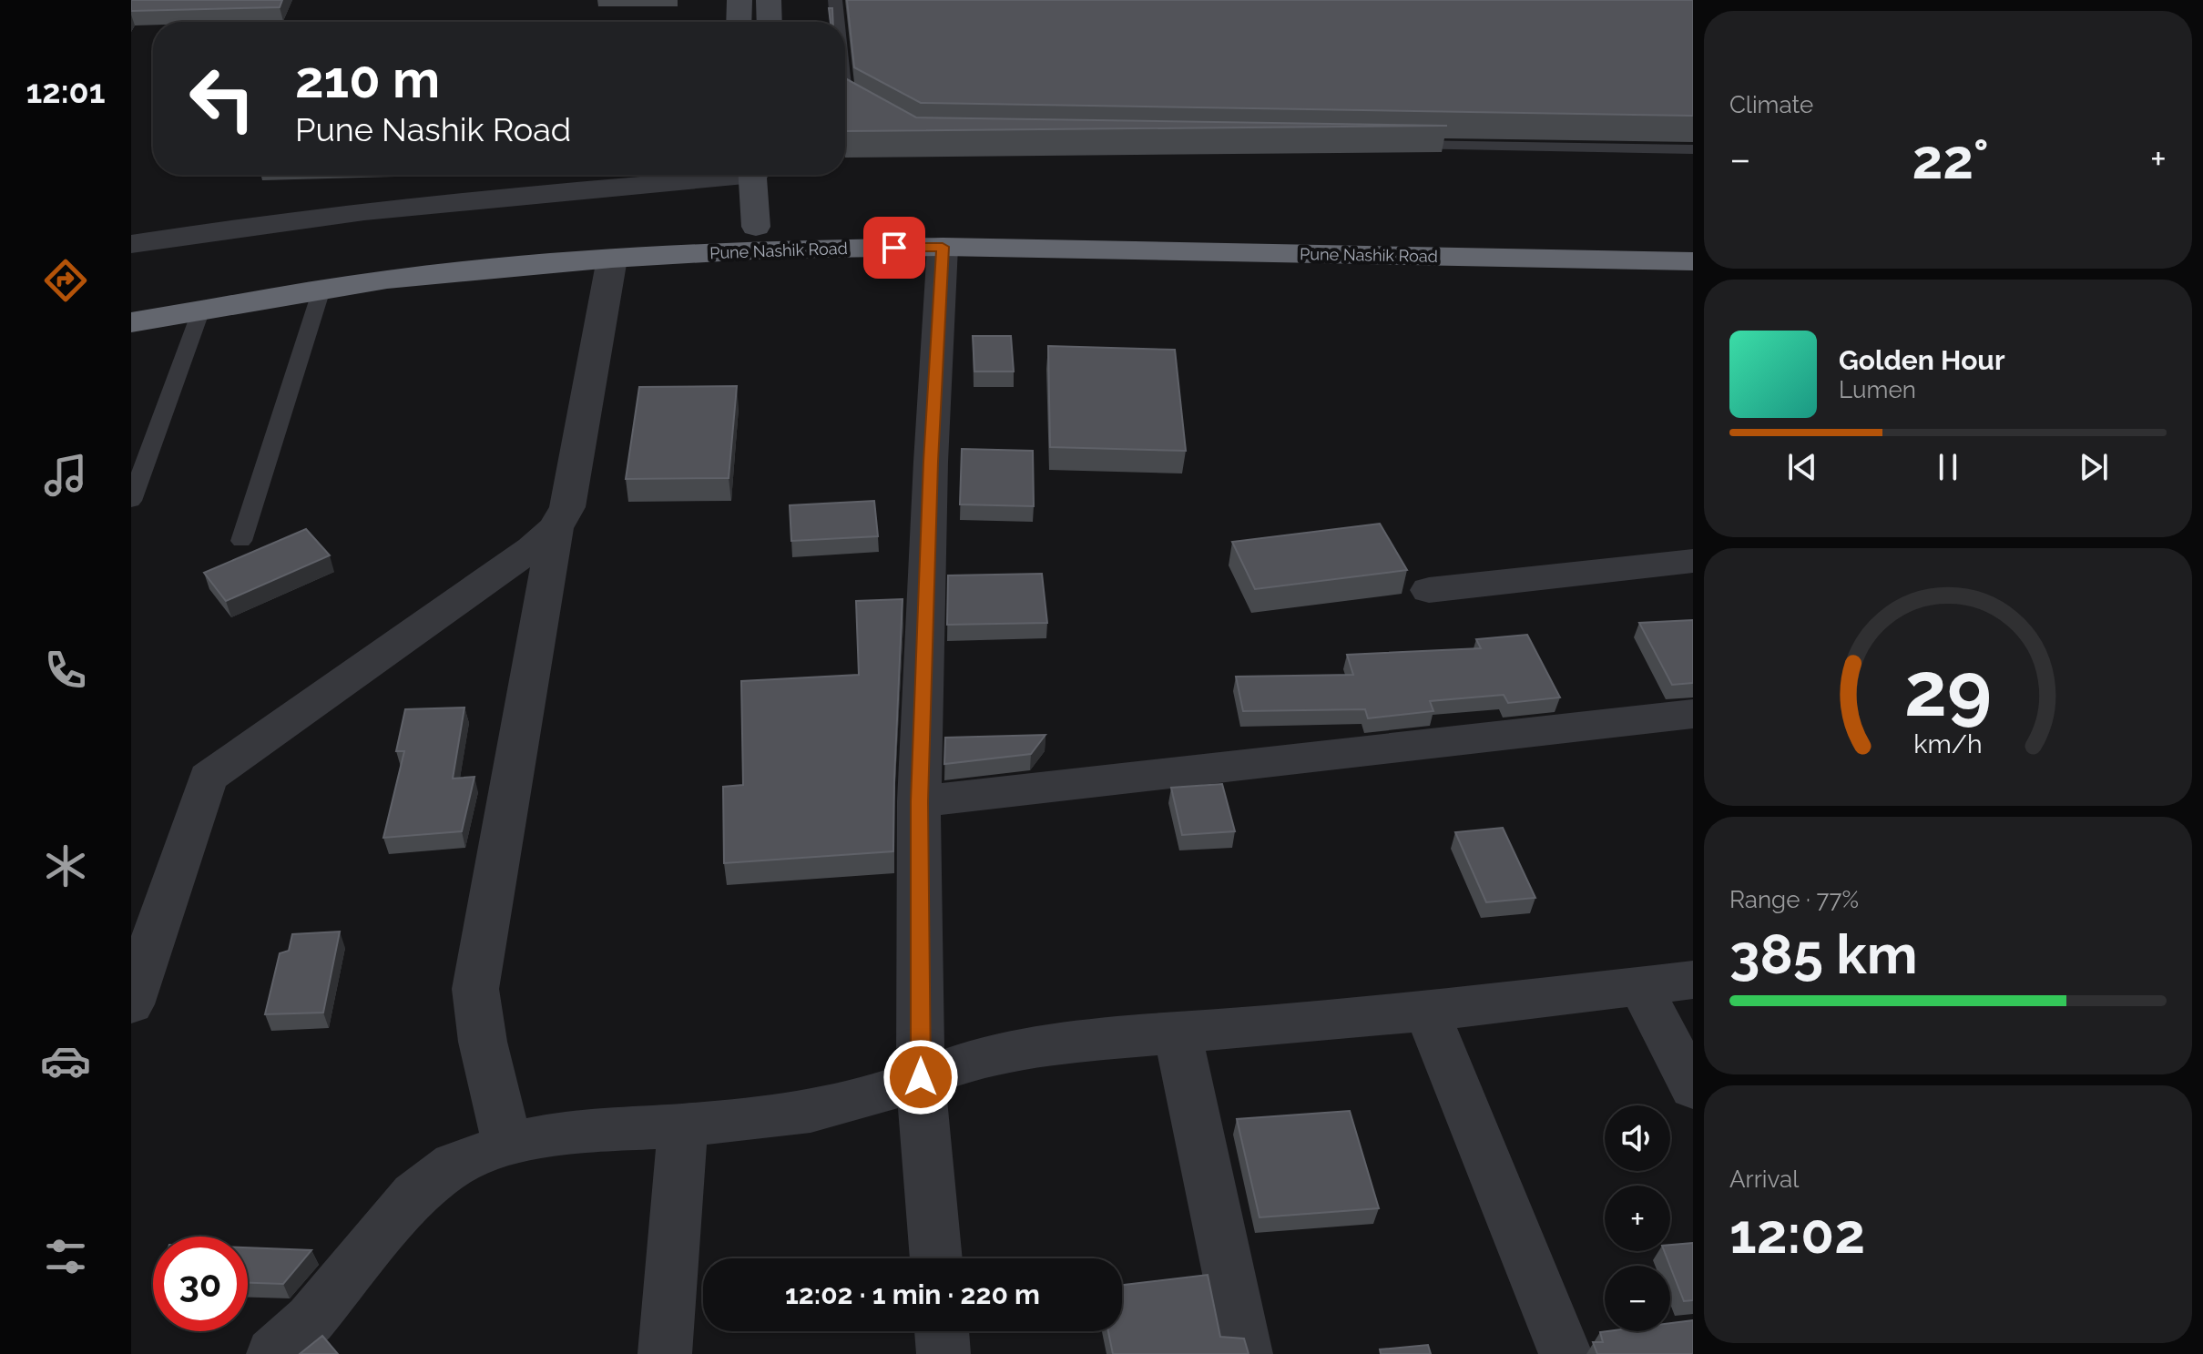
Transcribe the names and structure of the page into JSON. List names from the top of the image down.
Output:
{
  "streets": {
    "highway": ["Pune Nashik Road"]
  },
  "page": {
    "tabs": "12:01",
    "tile": [
      "Climate",
      ["Range · 77%", "385 km"],
      ["Arrival", "12:02"]
    ],
    "turn": ["210 m", "Pune Nashik Road"],
    "heat": ["−", "22°", "+"],
    "song": ["Golden Hour", "Lumen"],
    "map_buttons": ["+", "−"],
    "limit": "30",
    "trip": "12:02 · 1 min · 220 m",
    "gauge": ["29", "km/h"]
  }
}
